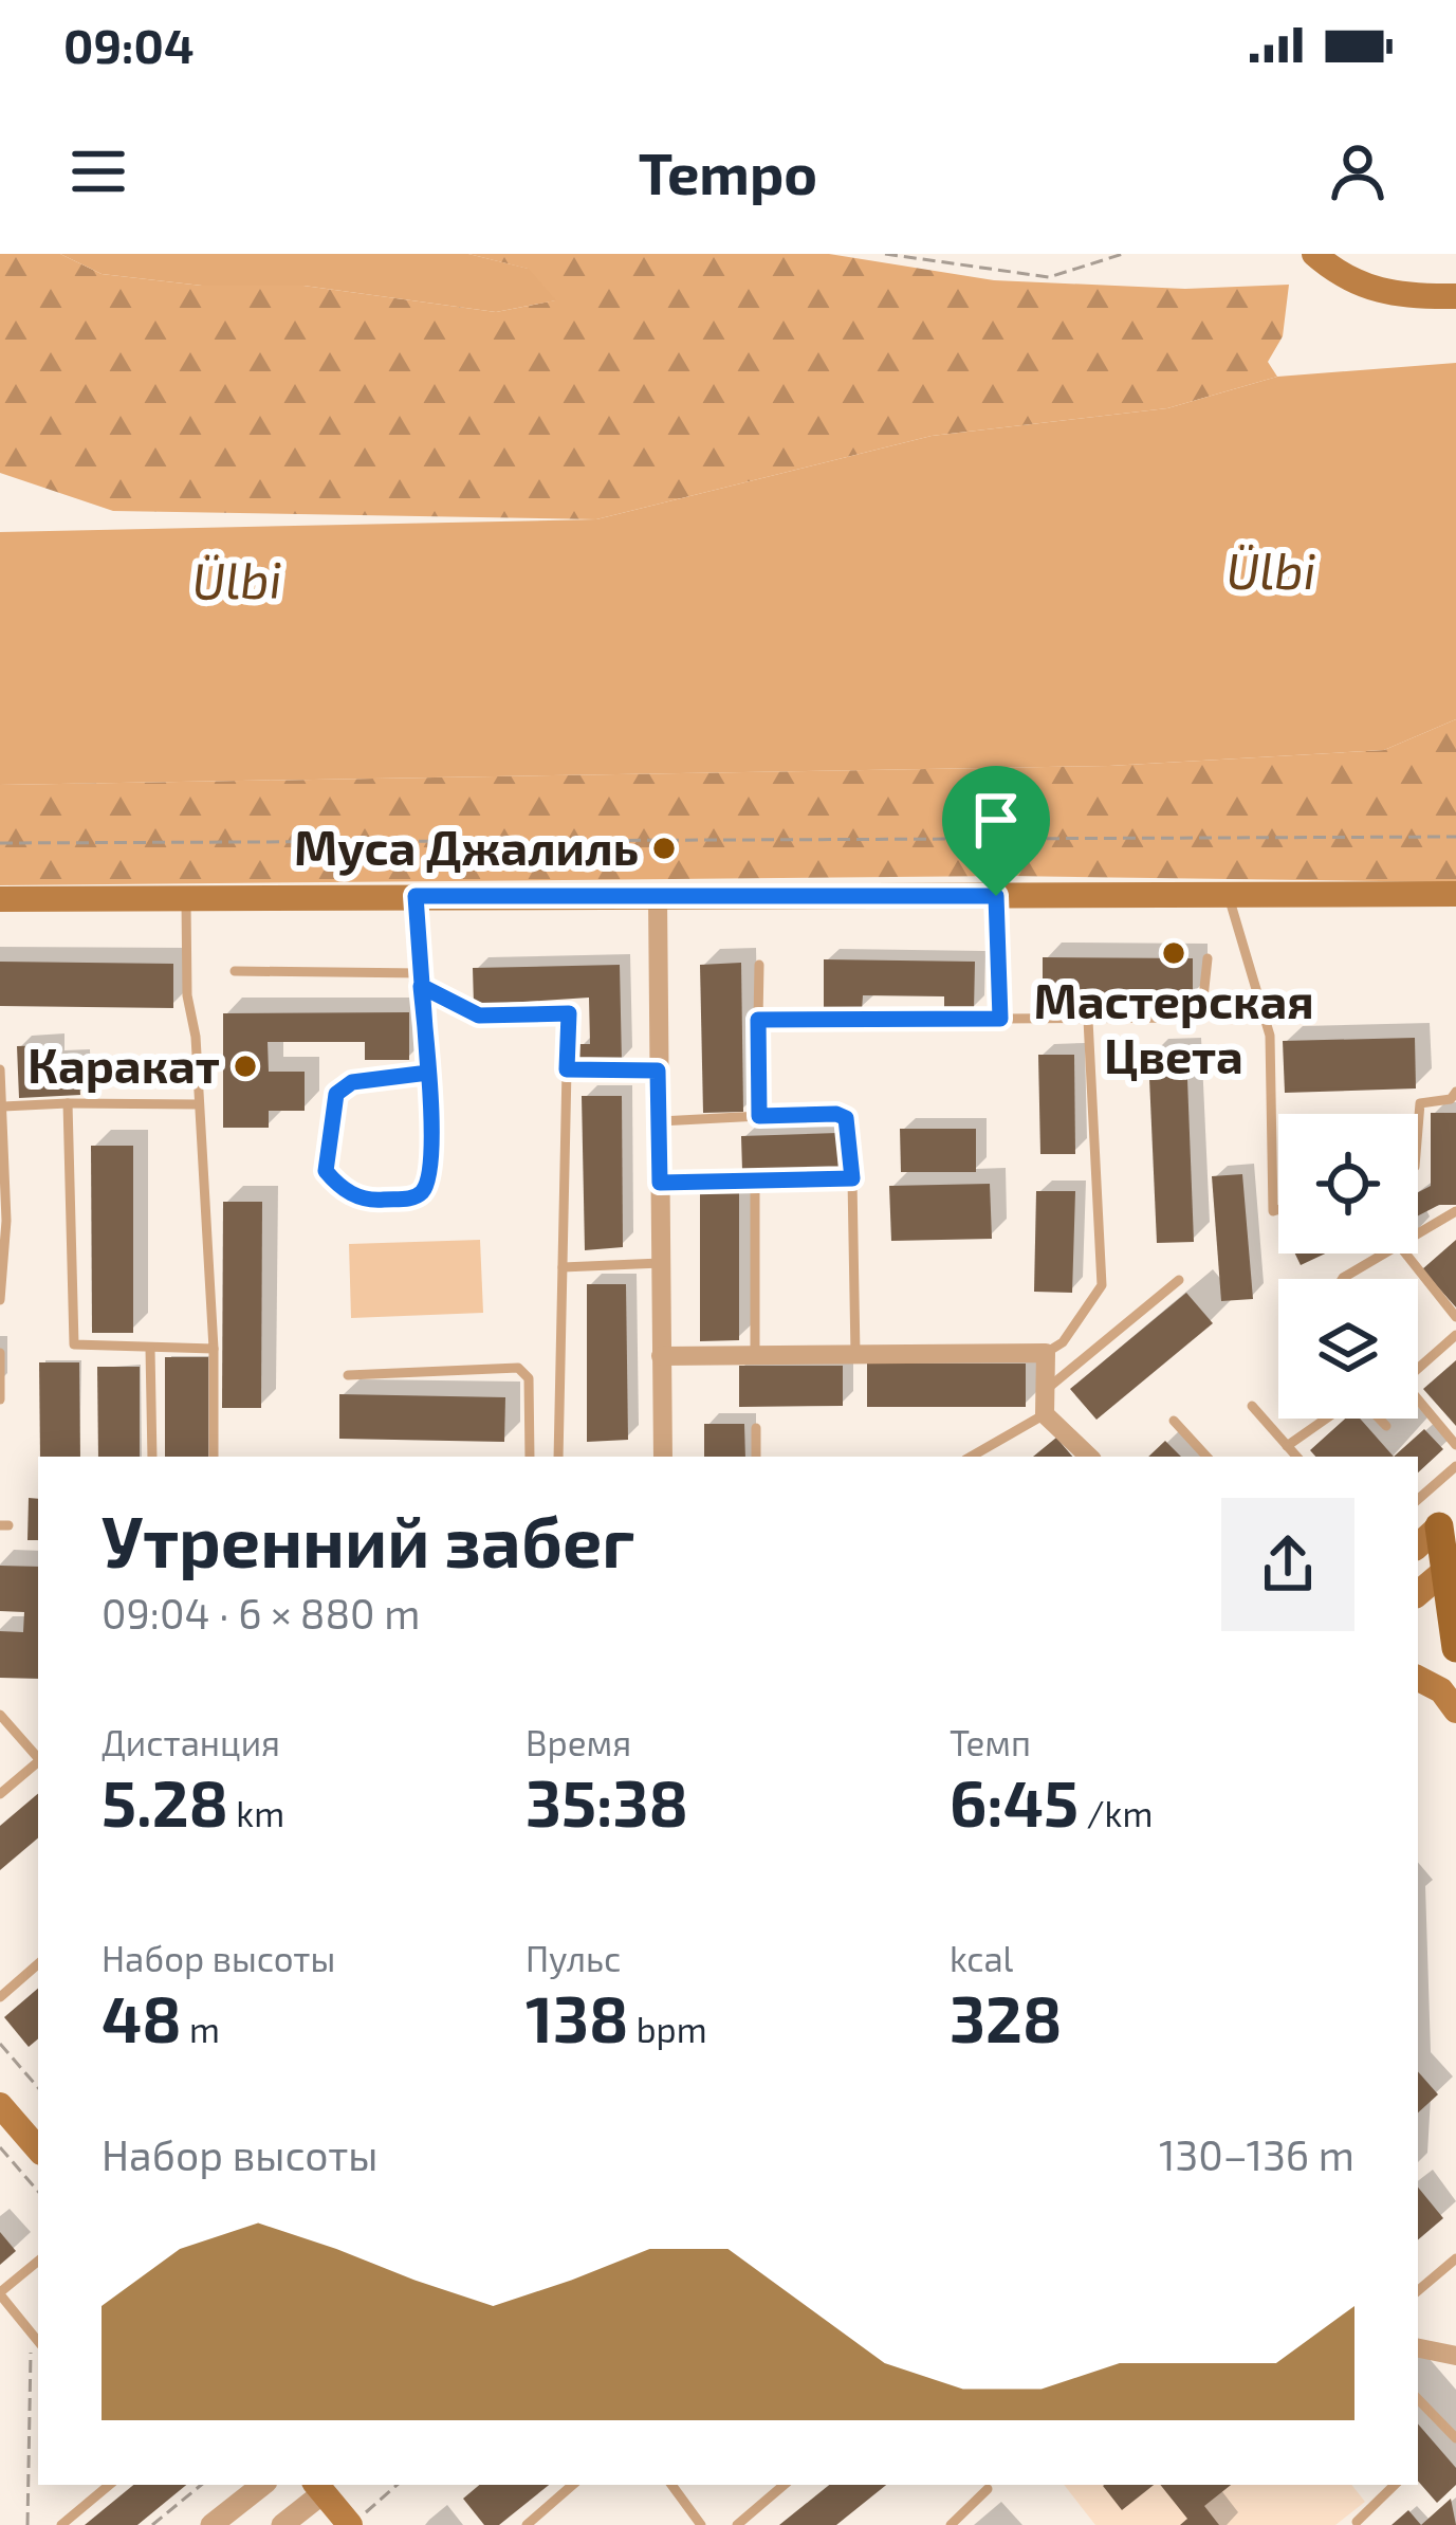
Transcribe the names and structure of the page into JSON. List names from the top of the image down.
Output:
{
  "water": ["Ülbi"],
  "places": ["Муса Джалиль", "Мастерская Цвета", "Каракат"],
  "page": {
    "status": "09:04",
    "header": "Tempo",
    "heading": ["Утренний забег", "09:04 · 6 × 880 m"],
    "stats": [
      ["Дистанция", "5.28 km"],
      ["Время", "35:38"],
      ["Темп", "6:45 /km"],
      ["Набор высоты", "48 m"],
      ["Пульс", "138 bpm"],
      ["kcal", "328"]
    ],
    "chart": ["Набор высоты", "130–136 m"]
  }
}
